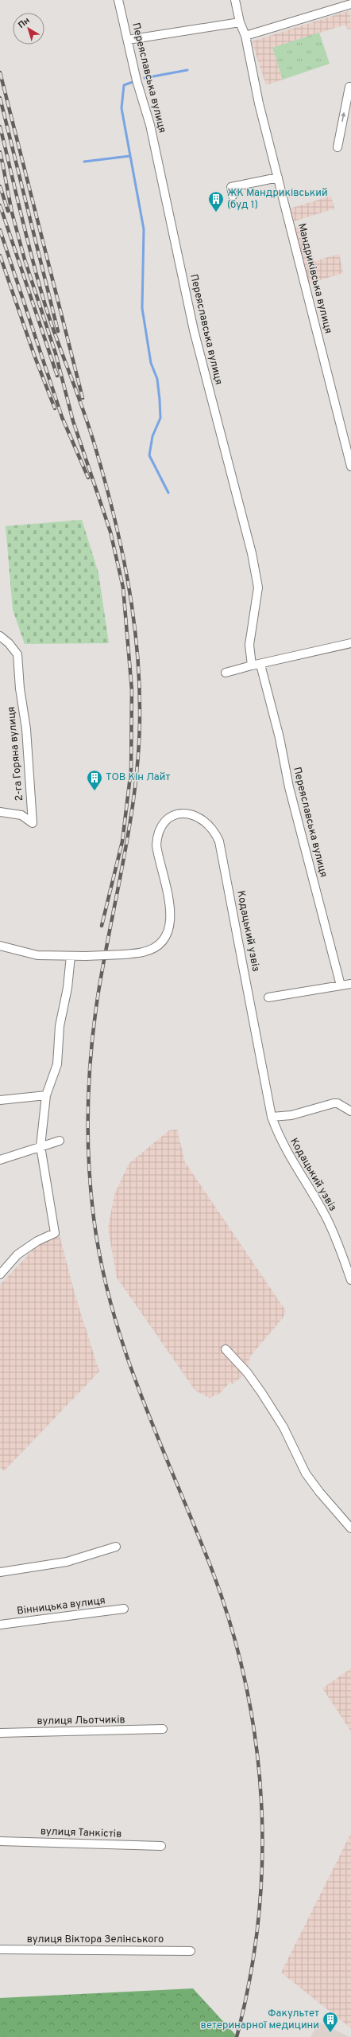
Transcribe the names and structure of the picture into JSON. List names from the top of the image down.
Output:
{
  "streets": {
    "street": [
      "Переяславська вулиця",
      "Мандриківська вулиця",
      "2-га Горяна вулиця",
      "Кодацький узвіз",
      "Вінницька вулиця",
      "вулиця Льотчиків",
      "вулиця Танкістів",
      "вулиця Віктора Зелінського"
    ]
  },
  "places": {
    "building": ["ЖК Мандриківський (буд 1)", "ТОВ Кін Лайт", "Факультет ветеринарної медицини"]
  },
  "north": "top left"
}
